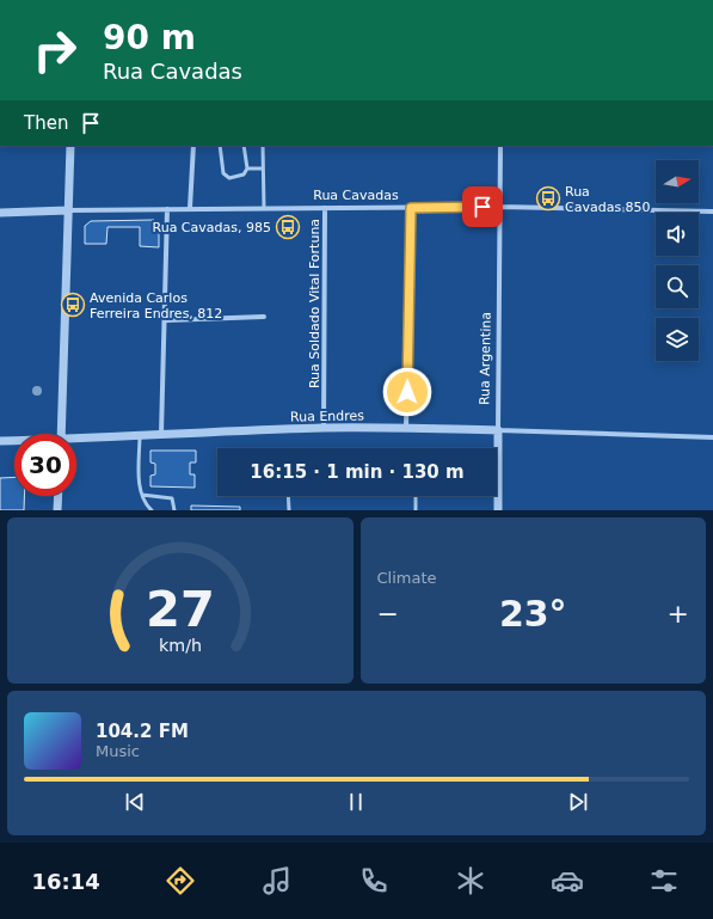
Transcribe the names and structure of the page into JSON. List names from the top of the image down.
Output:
{
  "streets": {
    "street": [
      "Rua Cavadas",
      "Rua Soldado Vital Fortuna",
      "Rua Argentina",
      "Rua Endres"
    ]
  },
  "crossings": [
    ["Rua Cavadas", "Rua Soldado Vital Fortuna"],
    ["Rua Cavadas", "Rua Argentina"],
    ["Rua Soldado Vital Fortuna", "Rua Endres"],
    ["Rua Argentina", "Rua Endres"]
  ],
  "places": {
    "bus stop": ["Rua Cavadas 850", "Rua Cavadas, 985", "Avenida Carlos Ferreira Endres, 812"]
  },
  "north": "right",
  "page": {
    "turn": ["90 m", "Rua Cavadas"],
    "then": "Then",
    "limit": "30",
    "trip": "16:15 · 1 min · 130 m",
    "tile": "Climate",
    "heat": ["−", "23°", "+"],
    "song": ["104.2 FM", "Music"],
    "tabs": "16:14",
    "gauge": ["27", "km/h"]
  }
}
